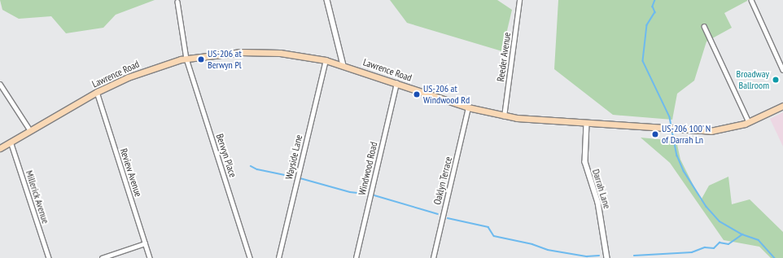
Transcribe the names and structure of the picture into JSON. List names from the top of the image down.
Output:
{
  "streets": {
    "main road": ["Lawrence Road"],
    "street": [
      "Reeder Avenue",
      "Berwyn Place",
      "Wayside Lane",
      "Windwood Road",
      "Review Avenue",
      "Oaklyn Terrace",
      "Darrah Lane",
      "Millerick Avenue"
    ]
  },
  "crossings": [
    ["Reeder Avenue", "Lawrence Road"],
    ["Lawrence Road", "Berwyn Place"],
    ["Lawrence Road", "Wayside Lane"],
    ["Lawrence Road", "Windwood Road"],
    ["Lawrence Road", "Review Avenue"],
    ["Lawrence Road", "Oaklyn Terrace"],
    ["Lawrence Road", "Darrah Lane"],
    ["Lawrence Road", "Millerick Avenue"]
  ],
  "places": [
    "US-206 at Berwyn Pl",
    "Broadway Ballroom",
    "US-206 at Windwood Rd",
    "US-206 100' N of Darrah Ln"
  ]
}
